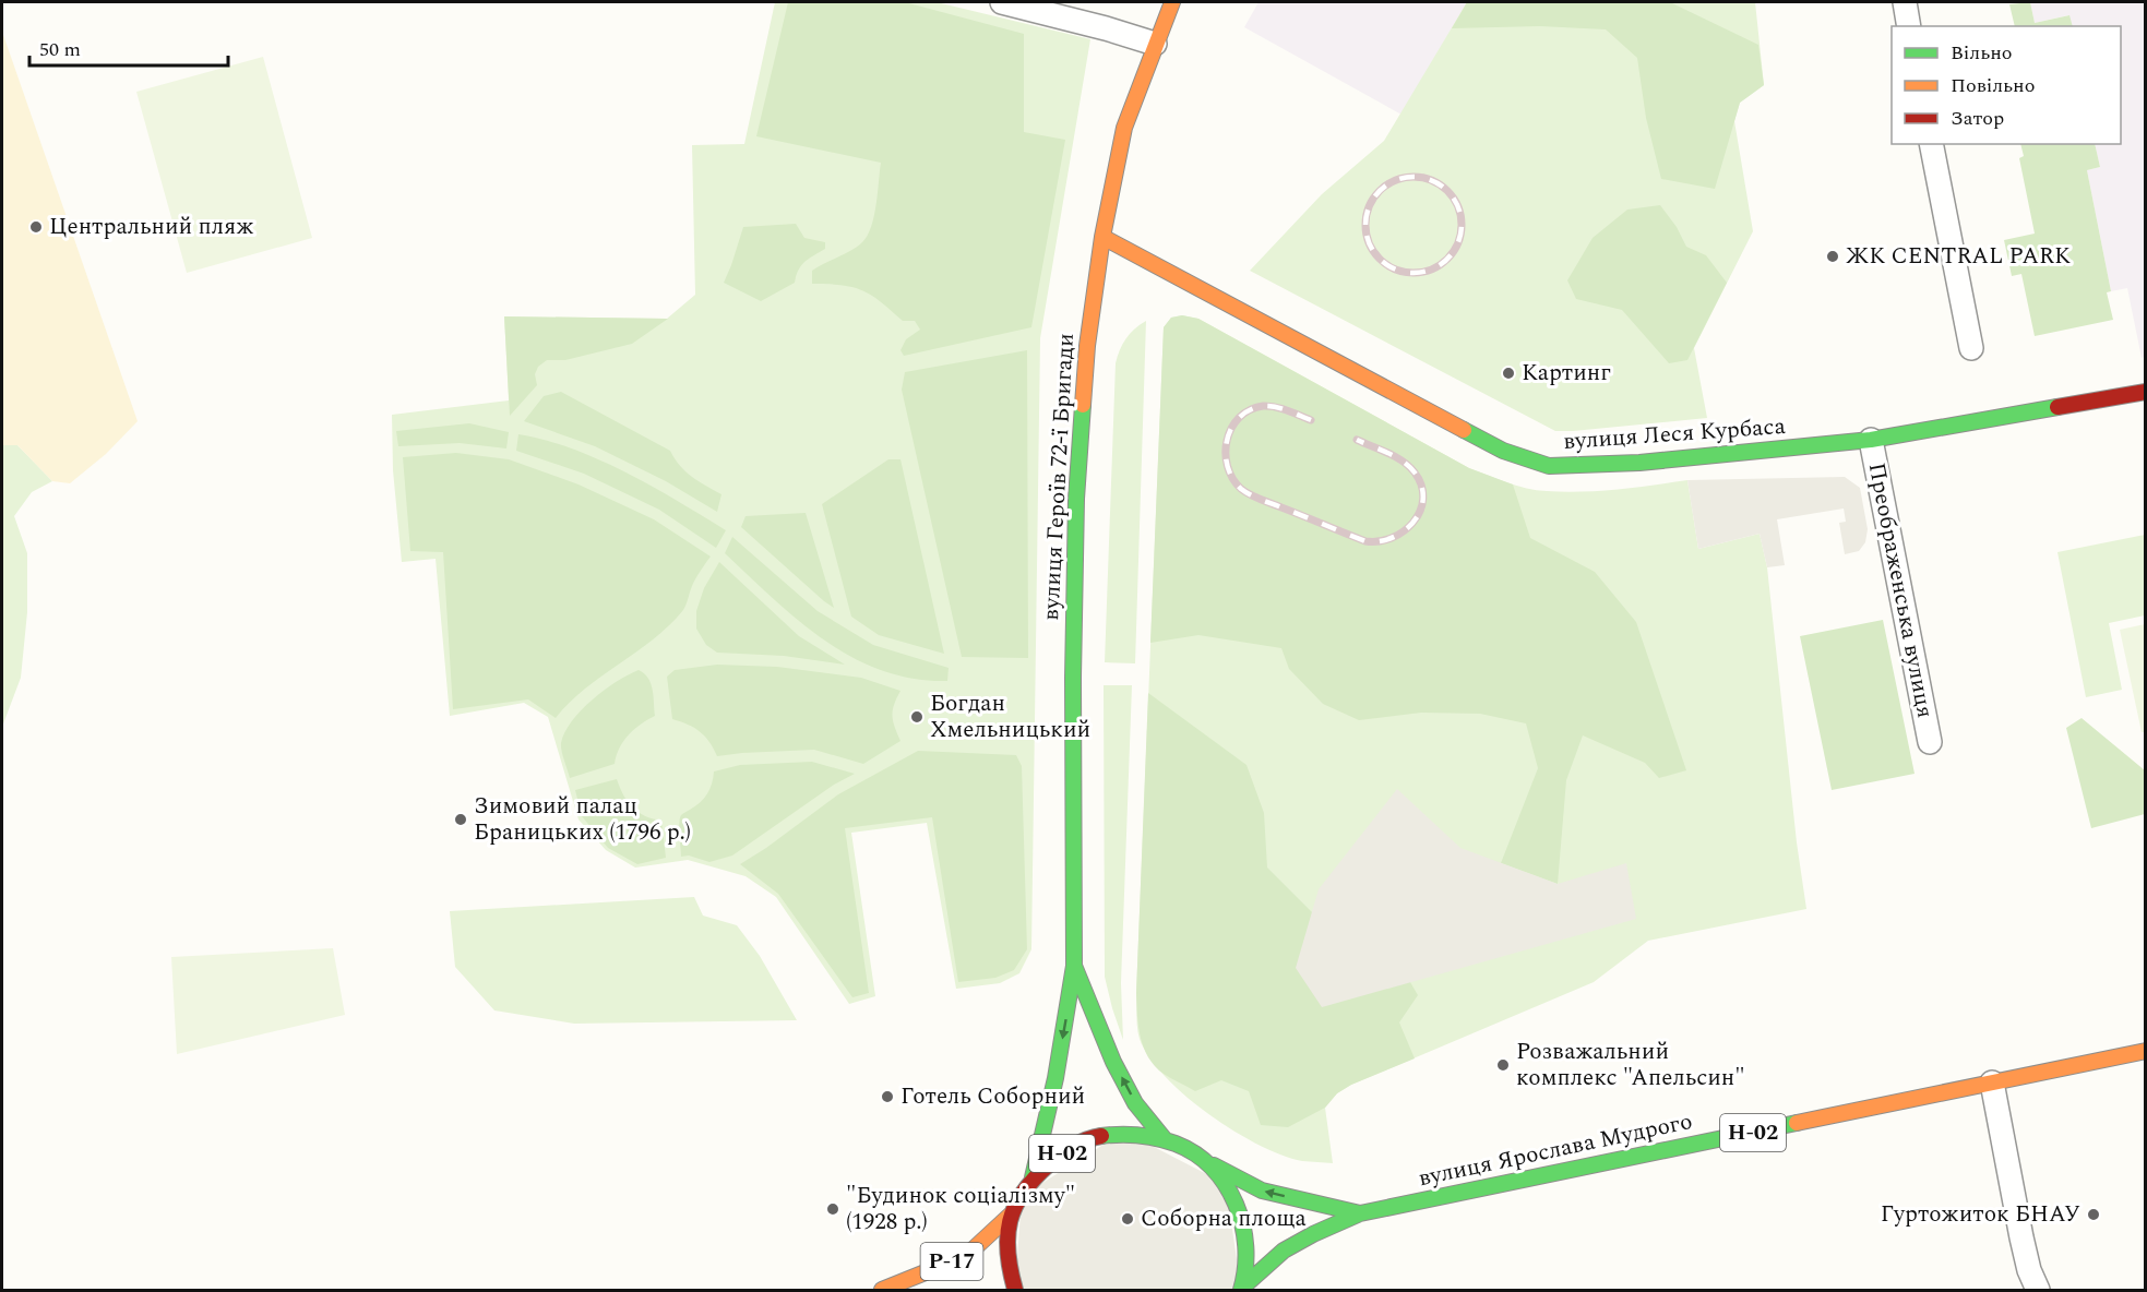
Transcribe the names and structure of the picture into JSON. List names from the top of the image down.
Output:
{
  "streets": {
    "main road": [
      "вулиця Леся Курбаса",
      "вулиця Героїв 72-ї Бригади",
      "Н-02",
      "вулиця Ярослава Мудрого",
      "Р-17"
    ],
    "street": ["Преображенська вулиця"]
  },
  "crossings": [
    ["вулиця Леся Курбаса", "вулиця Героїв 72-ї Бригади"],
    ["вулиця Леся Курбаса", "Преображенська вулиця"],
    ["вулиця Героїв 72-ї Бригади", "Н-02"],
    ["Н-02", "вулиця Ярослава Мудрого"],
    ["Н-02", "Р-17"]
  ],
  "places": [
    "Центральний пляж",
    "ЖК CENTRAL PARK",
    "Картинг",
    "Богдан Хмельницький",
    "Зимовий палац Браницьких (1796 р.)",
    "Розважальний комплекс \"Апельсин\"",
    "Готель Соборний",
    "\"Будинок соціалізму\" (1928 р.)",
    "Гуртожиток БНАУ",
    "Соборна площа"
  ],
  "legend": ["Вільно", "Повільно", "Затор"],
  "scale_bar": "50 m"
}
